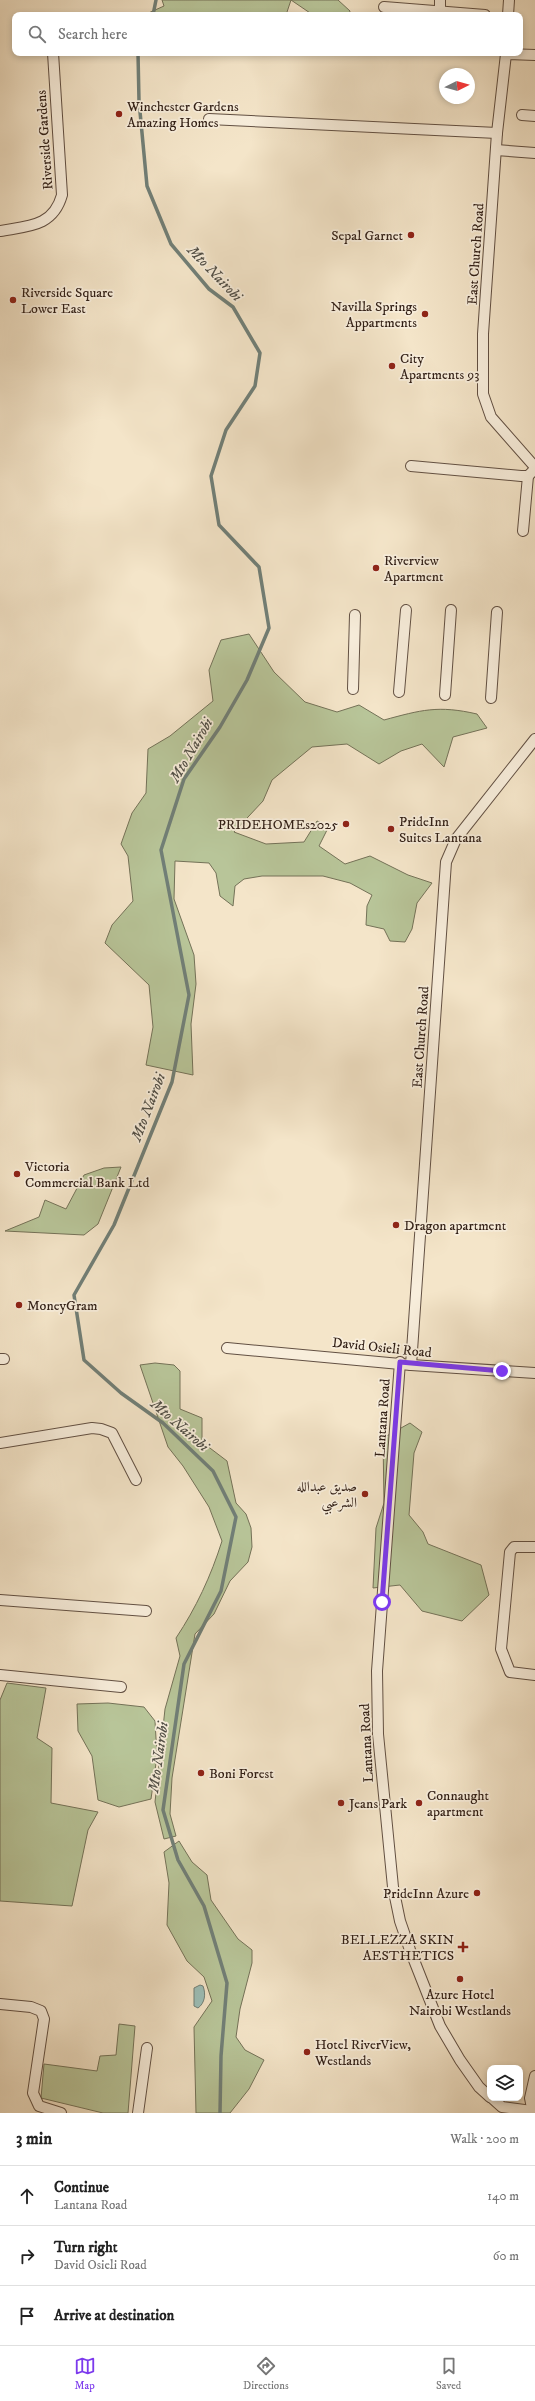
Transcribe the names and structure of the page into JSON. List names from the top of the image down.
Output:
{
  "streets": {
    "street": [
      "Riverside Gardens",
      "East Church Road",
      "David Osieli Road",
      "Lantana Road"
    ]
  },
  "crossings": [
    ["East Church Road", "David Osieli Road"],
    ["David Osieli Road", "Lantana Road"]
  ],
  "water": ["Mto Nairobi"],
  "places": {
    "other": [
      "Winchester Gardens Amazing Homes",
      "Sepal Garnet",
      "Riverside Square Lower East",
      "Navilla Springs Appartments",
      "City Apartments 93",
      "Riverview Apartment",
      "PRIDEHOMEs2025",
      "PrideInn Suites Lantana",
      "Victoria Commercial Bank Ltd",
      "Dragon apartment",
      "MoneyGram",
      "صديق عبدالله الشرعبي",
      "Boni Forest",
      "Jeans Park",
      "Connaught apartment",
      "PrideInn Azure",
      "Azure Hotel Nairobi Westlands",
      "Hotel RiverView, Westlands"
    ],
    "health": ["BELLEZZA SKIN AESTHETICS"]
  },
  "north": "right",
  "page": {
    "search": "Search here",
    "heading": ["3 min", "Walk · 200 m"],
    "list": [
      ["Continue", "Lantana Road", "140 m"],
      ["Turn right", "David Osieli Road", "60 m"],
      "Arrive at destination"
    ],
    "nav": ["Map", "Directions", "Saved"]
  }
}
